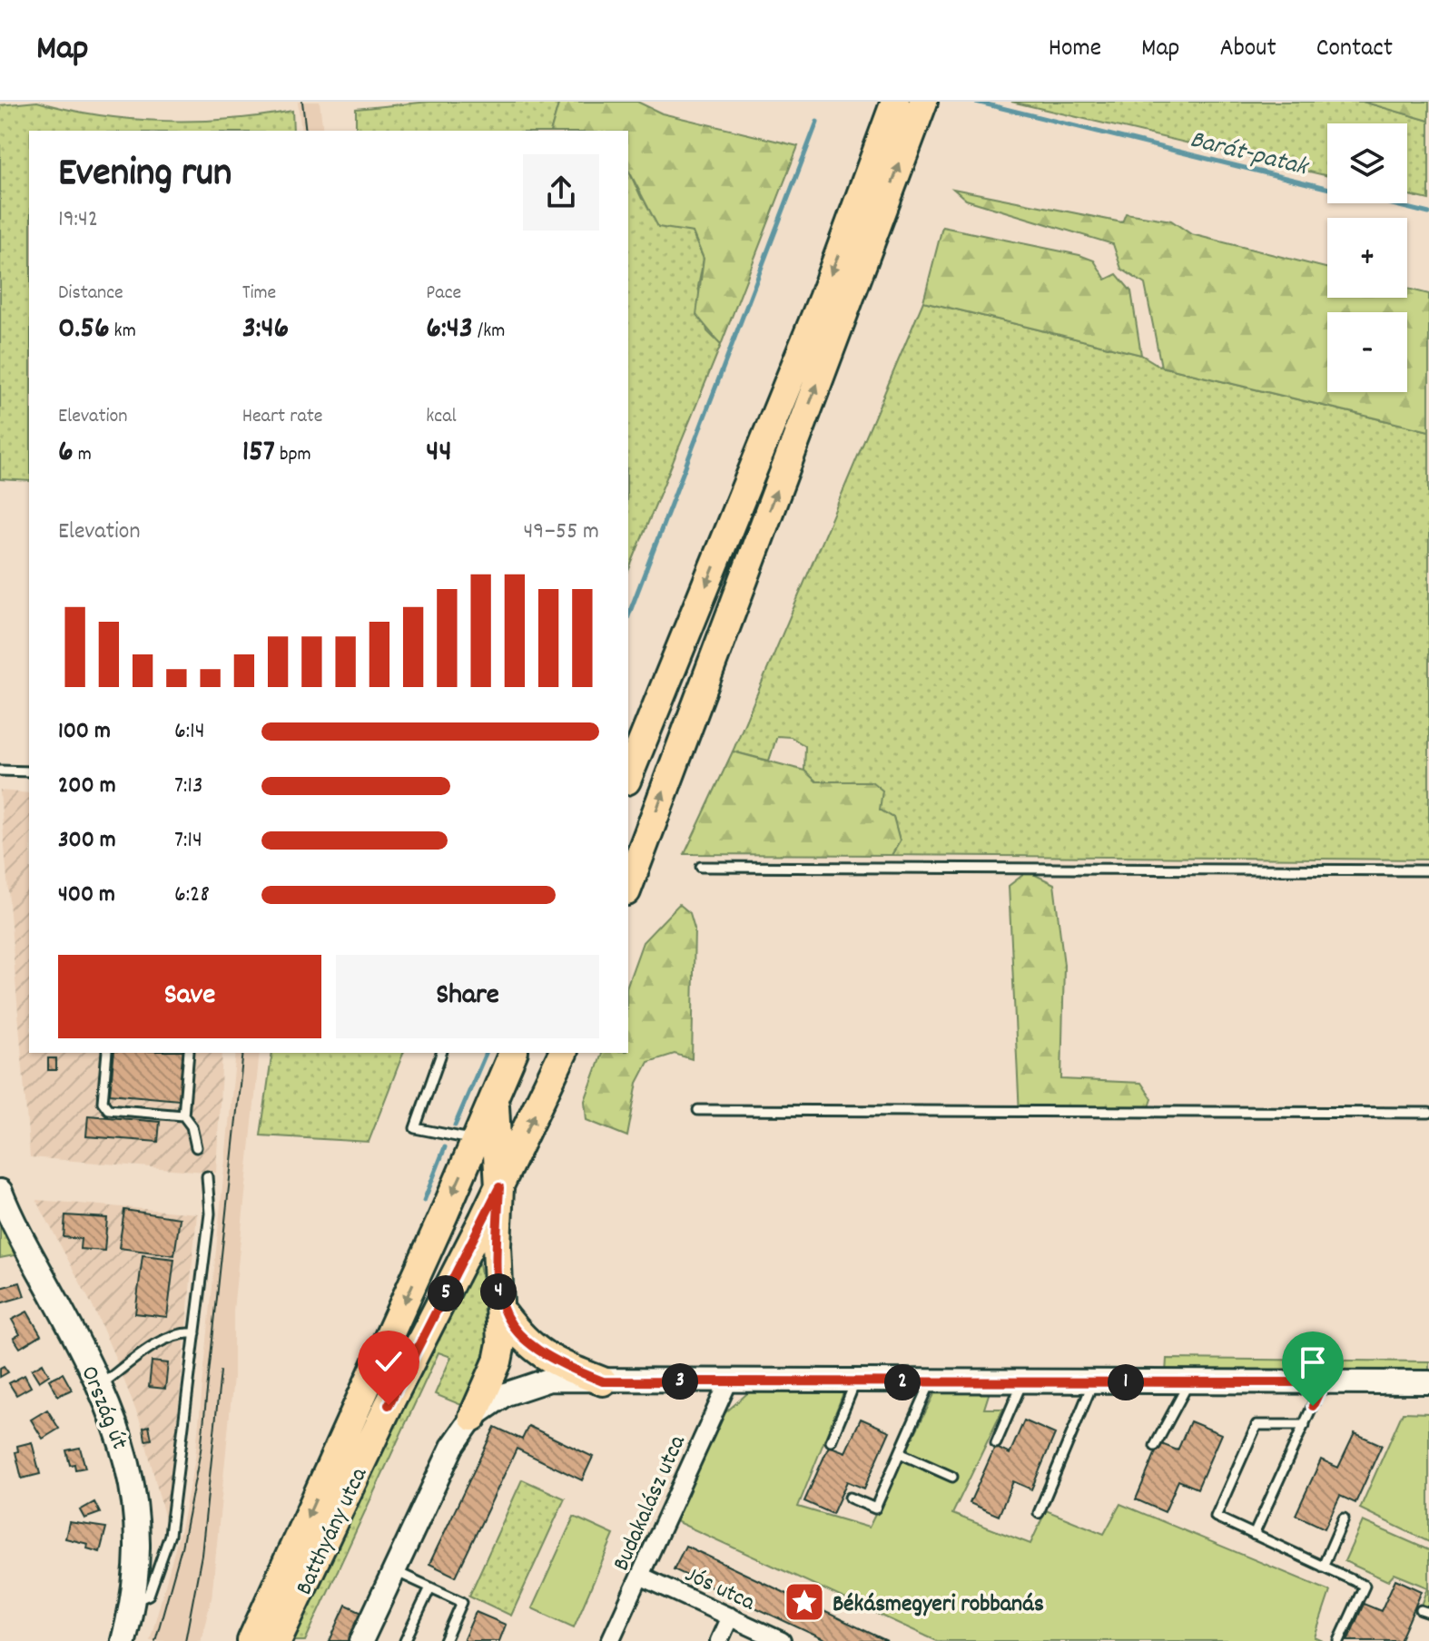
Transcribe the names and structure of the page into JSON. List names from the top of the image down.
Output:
{
  "streets": {
    "main road": ["Ország út", "Batthyány utca"],
    "street": ["Budakalász utca", "Jós utca"]
  },
  "crossings": [
    ["Budakalász utca", "Jós utca"]
  ],
  "water": ["Barát-patak"],
  "places": {
    "place": ["Békásmegyeri robbanás"]
  },
  "page": {
    "header": "Map",
    "nav": [
      "Home",
      "Map",
      "About",
      "Contact"
    ],
    "map_buttons": ["+", "−"],
    "heading": ["Evening run", "19:42"],
    "stats": [
      ["Distance", "0.56 km"],
      ["Time", "3:46"],
      ["Pace", "6:43 /km"],
      ["Elevation", "6 m"],
      ["Heart rate", "157 bpm"],
      ["kcal", "44"]
    ],
    "chart": ["Elevation", "49–55 m"],
    "list": [
      {
        "name": "100 m",
        "note": "6:14"
      },
      {
        "name": "200 m",
        "note": "7:13"
      },
      {
        "name": "300 m",
        "note": "7:14"
      },
      {
        "name": "400 m",
        "note": "6:28"
      }
    ],
    "buttons": ["Save", "Share"],
    "pins": [
      "4",
      "5",
      "3",
      "1",
      "2"
    ]
  }
}
